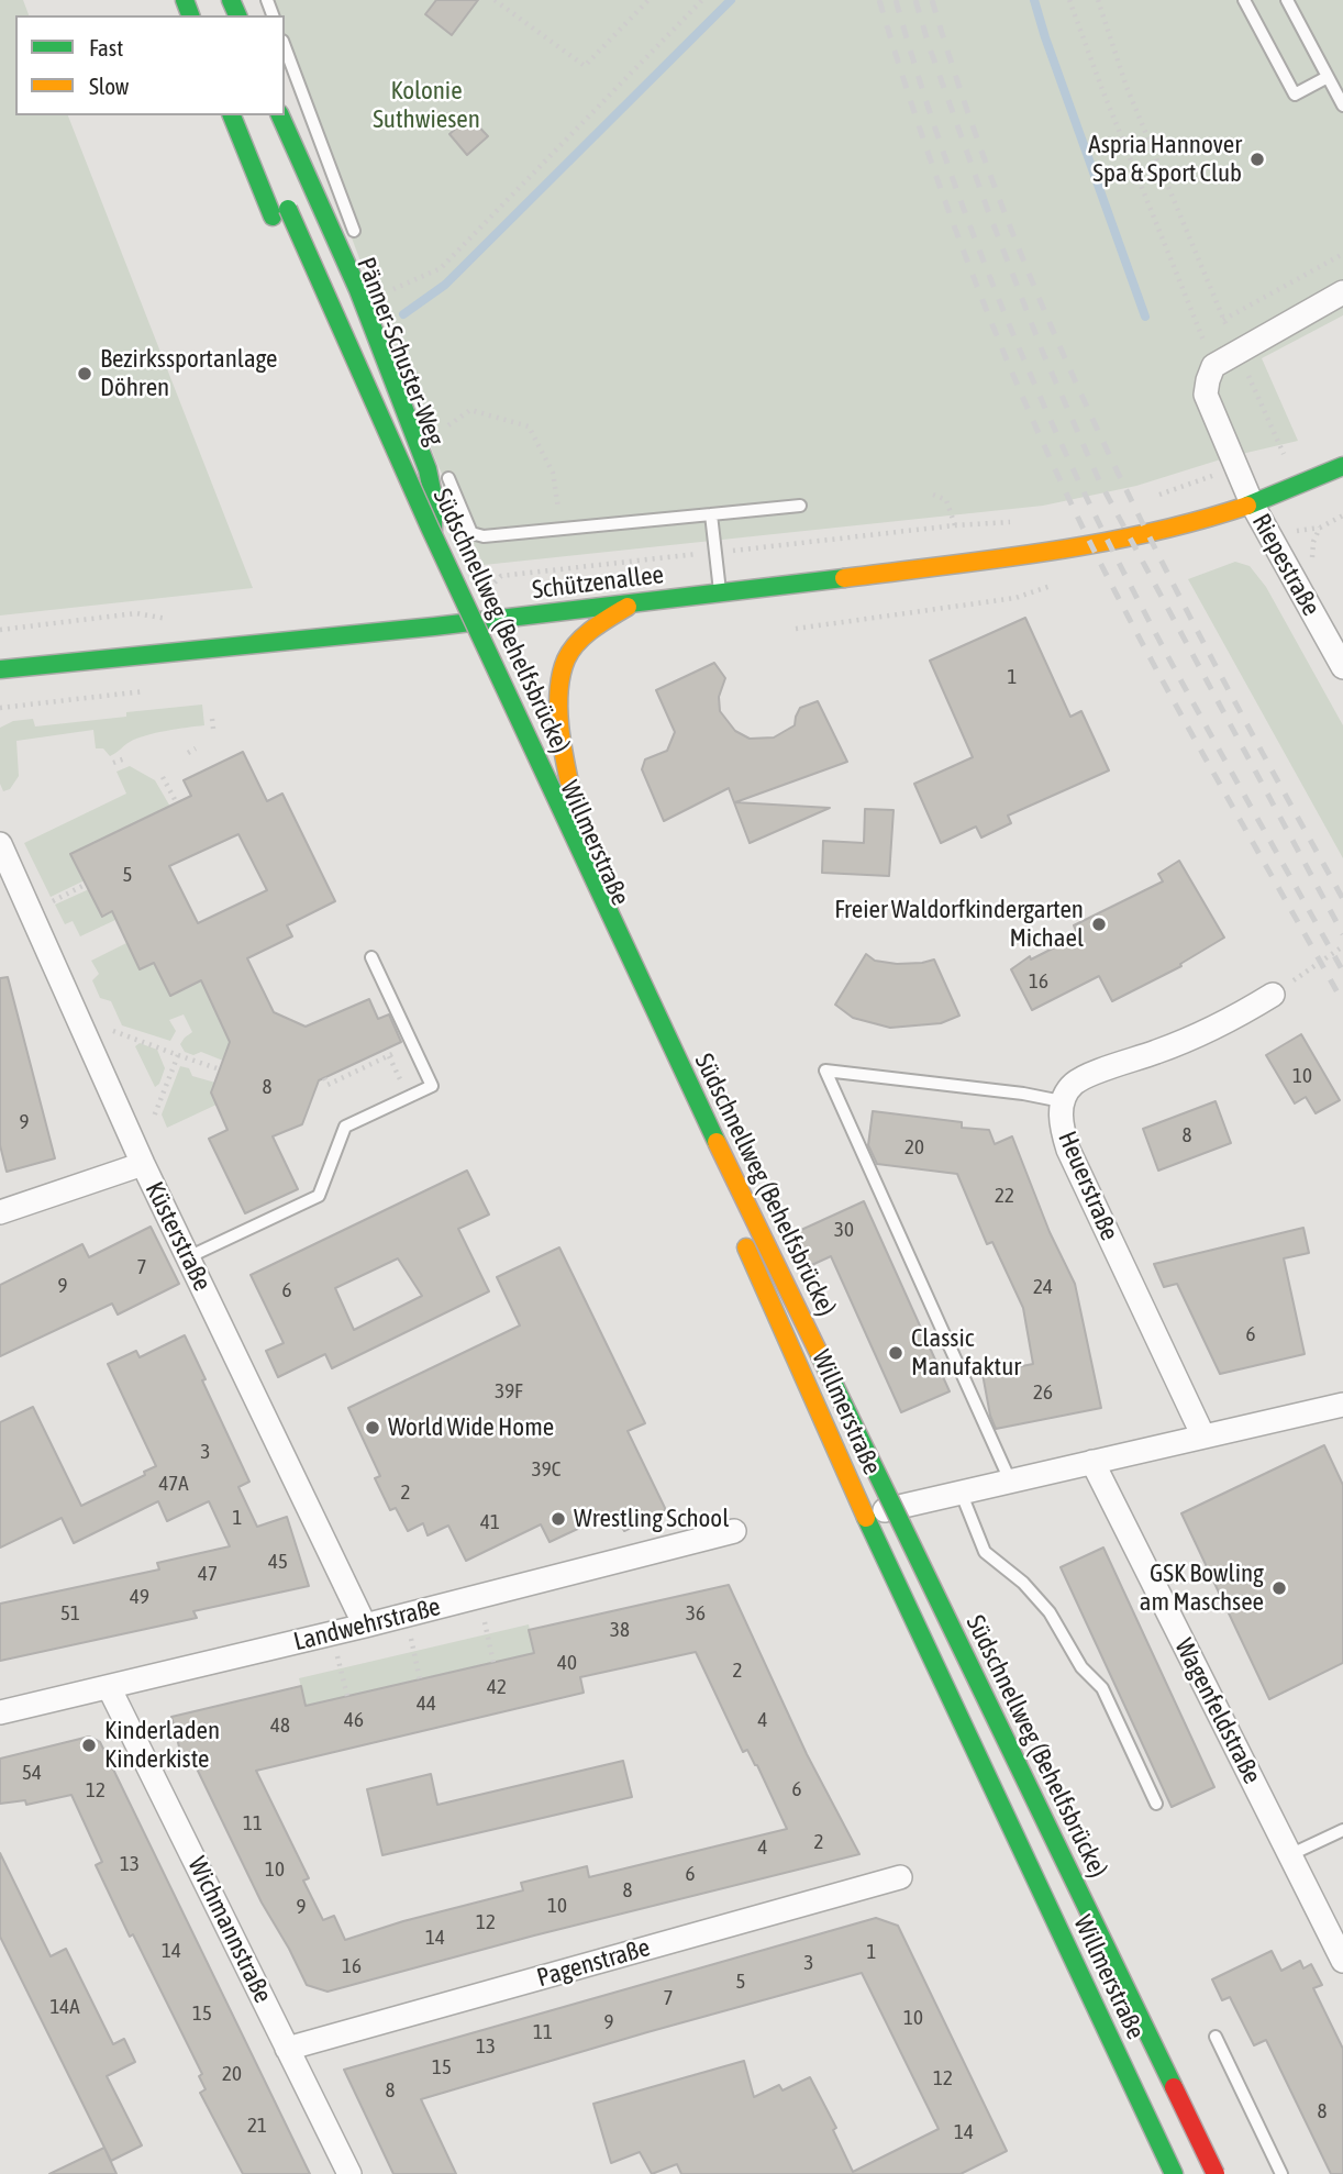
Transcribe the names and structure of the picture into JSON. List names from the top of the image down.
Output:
{
  "streets": {
    "main road": ["Schützenallee", "Südschnellweg (Behelfsbrücke)", "Willmerstraße"],
    "street": [
      "Riepestraße",
      "Heuerstraße",
      "Küsterstraße",
      "Landwehrstraße",
      "Wagenfeldstraße",
      "Wichmannstraße",
      "Pagenstraße"
    ],
    "lane": ["Pänner-Schuster-Weg"]
  },
  "crossings": [
    ["Riepestraße", "Schützenallee"],
    ["Schützenallee", "Willmerstraße"],
    ["Küsterstraße", "Landwehrstraße"],
    ["Landwehrstraße", "Wichmannstraße"],
    ["Wichmannstraße", "Pagenstraße"]
  ],
  "parks": ["Kolonie Suthwiesen"],
  "places": [
    "Aspria Hannover Spa & Sport Club",
    "Bezirkssportanlage Döhren",
    "Freier Waldorfkindergarten Michael",
    "Classic Manufaktur",
    "World Wide Home",
    "Wrestling School",
    "GSK Bowling am Maschsee",
    "Kinderladen Kinderkiste"
  ],
  "house_numbers": [
    "1",
    "5",
    "16",
    "10",
    "8",
    "9",
    "8",
    "20",
    "22",
    "30",
    "7",
    "9",
    "24",
    "6",
    "6",
    "39F",
    "26",
    "3",
    "39C",
    "47A",
    "2",
    "1",
    "41",
    "45",
    "47",
    "49",
    "51",
    "36",
    "38",
    "40",
    "2",
    "42",
    "44",
    "46",
    "4",
    "48",
    "54",
    "6",
    "12",
    "11",
    "2",
    "4",
    "13",
    "10",
    "6",
    "8",
    "10",
    "9",
    "12",
    "14",
    "14",
    "1",
    "3",
    "16",
    "5",
    "7",
    "14A",
    "15",
    "10",
    "9",
    "11",
    "13",
    "15",
    "20",
    "12",
    "8",
    "8",
    "21",
    "14"
  ],
  "legend": ["Fast", "Slow"]
}
